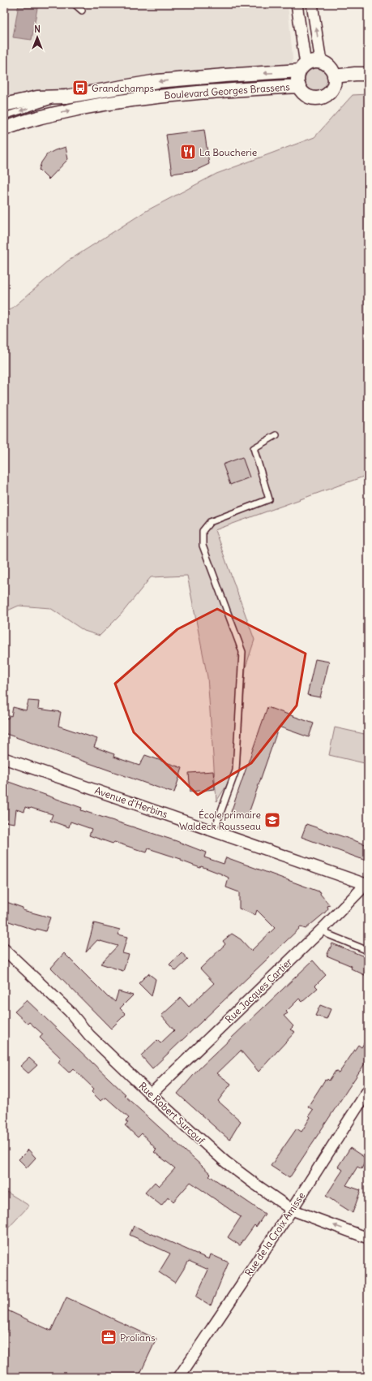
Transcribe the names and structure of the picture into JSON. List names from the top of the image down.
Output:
{
  "streets": {
    "street": [
      "Boulevard Georges Brassens",
      "Avenue d'Herbins",
      "Rue Jacques Cartier",
      "Rue Robert Surcouf",
      "Rue de la Croix Amisse"
    ]
  },
  "crossings": [
    ["Avenue d'Herbins", "Rue Jacques Cartier"],
    ["Rue Jacques Cartier", "Rue Robert Surcouf"],
    ["Rue Robert Surcouf", "Rue de la Croix Amisse"]
  ],
  "places": {
    "bus stop": ["Grandchamps"],
    "restaurant": ["La Boucherie"],
    "school or university": ["École primaire Waldeck Rousseau"],
    "office": ["Prolians"]
  },
  "north": "top"
}
